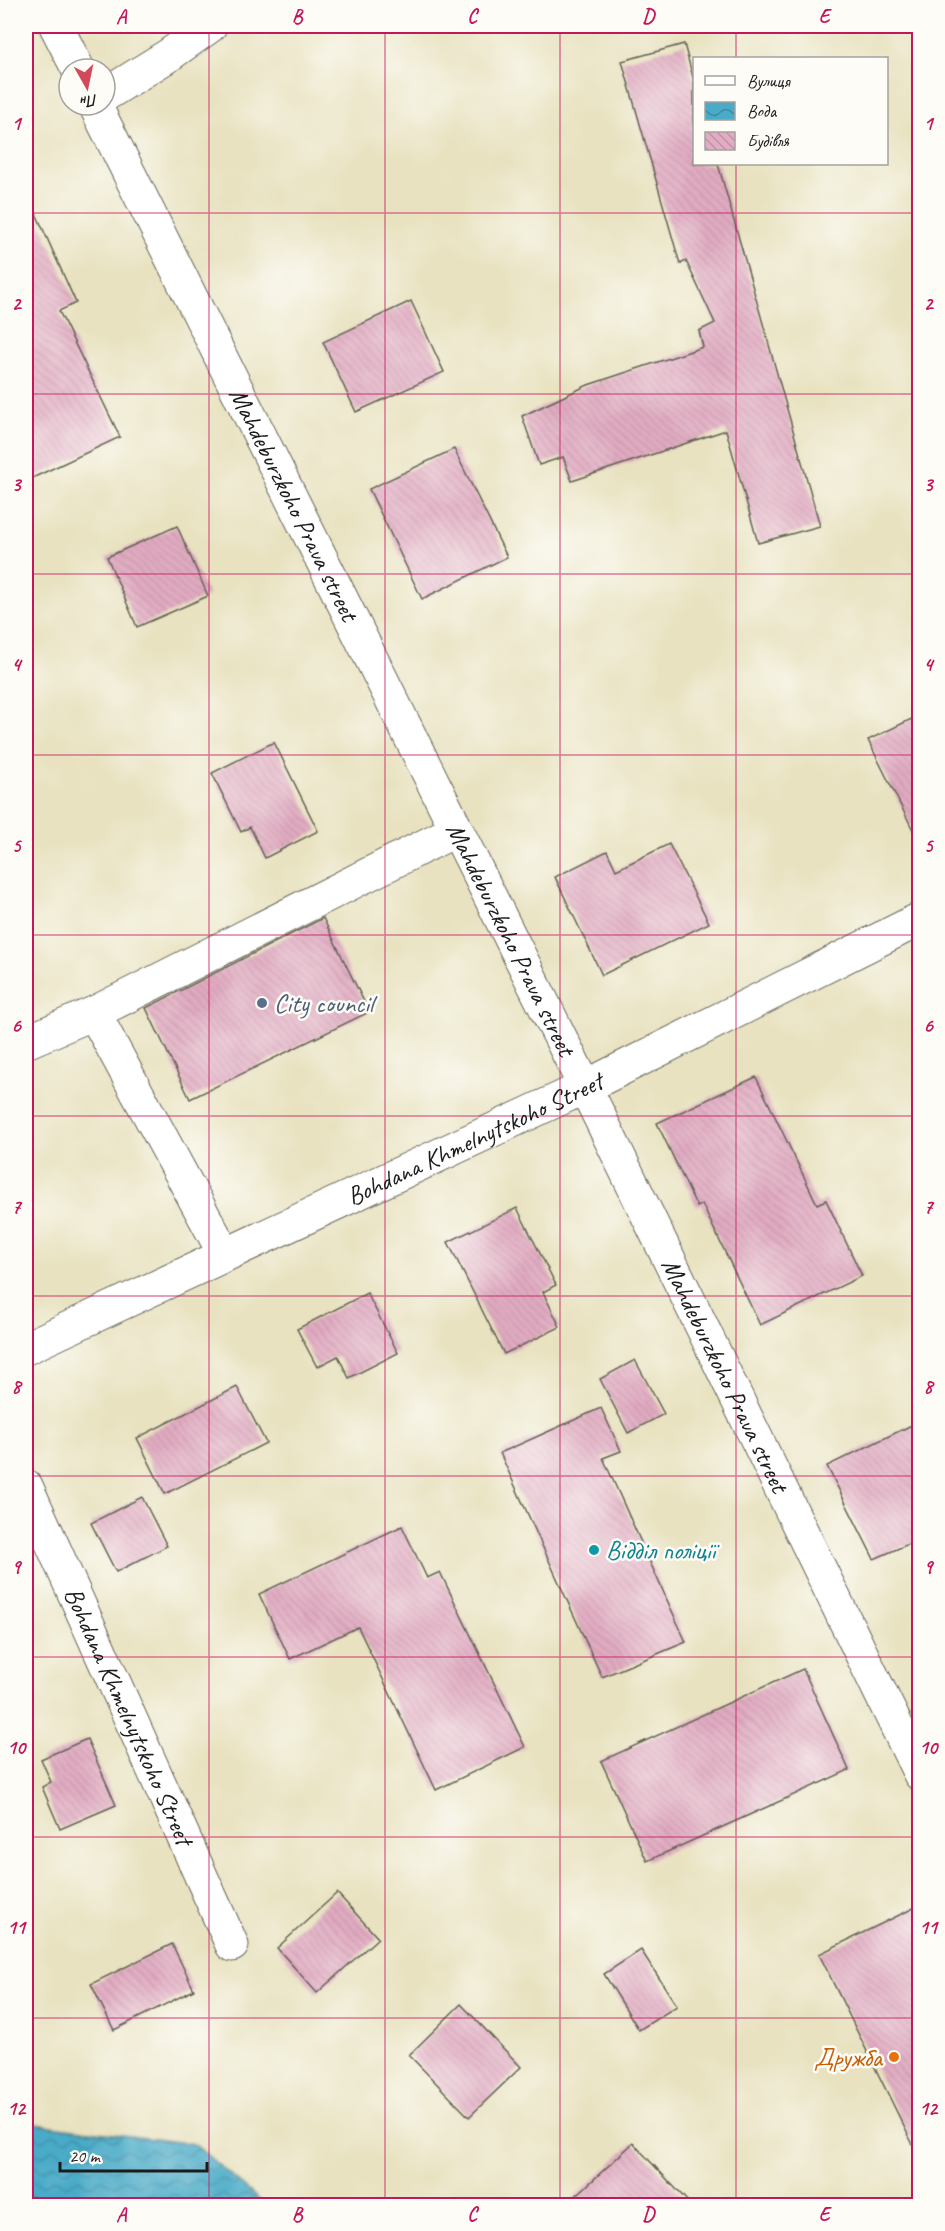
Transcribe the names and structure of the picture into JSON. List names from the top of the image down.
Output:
{
  "streets": {
    "street": ["Mahdeburzkoho Prava street", "Bohdana Khmelnytskoho Street"]
  },
  "crossings": [
    ["Mahdeburzkoho Prava street", "Bohdana Khmelnytskoho Street"]
  ],
  "places": ["City council", "Відділ поліції", "Дружба"],
  "legend": ["Вулиця", "Вода", "Будівля"],
  "scale_bar": "20 m",
  "north": "bottom",
  "grid": {
    "columns": [
      "A",
      "B",
      "C",
      "D",
      "E"
    ],
    "rows": [
      "1",
      "2",
      "3",
      "4",
      "5",
      "6",
      "7",
      "8",
      "9",
      "10",
      "11",
      "12"
    ]
  }
}
